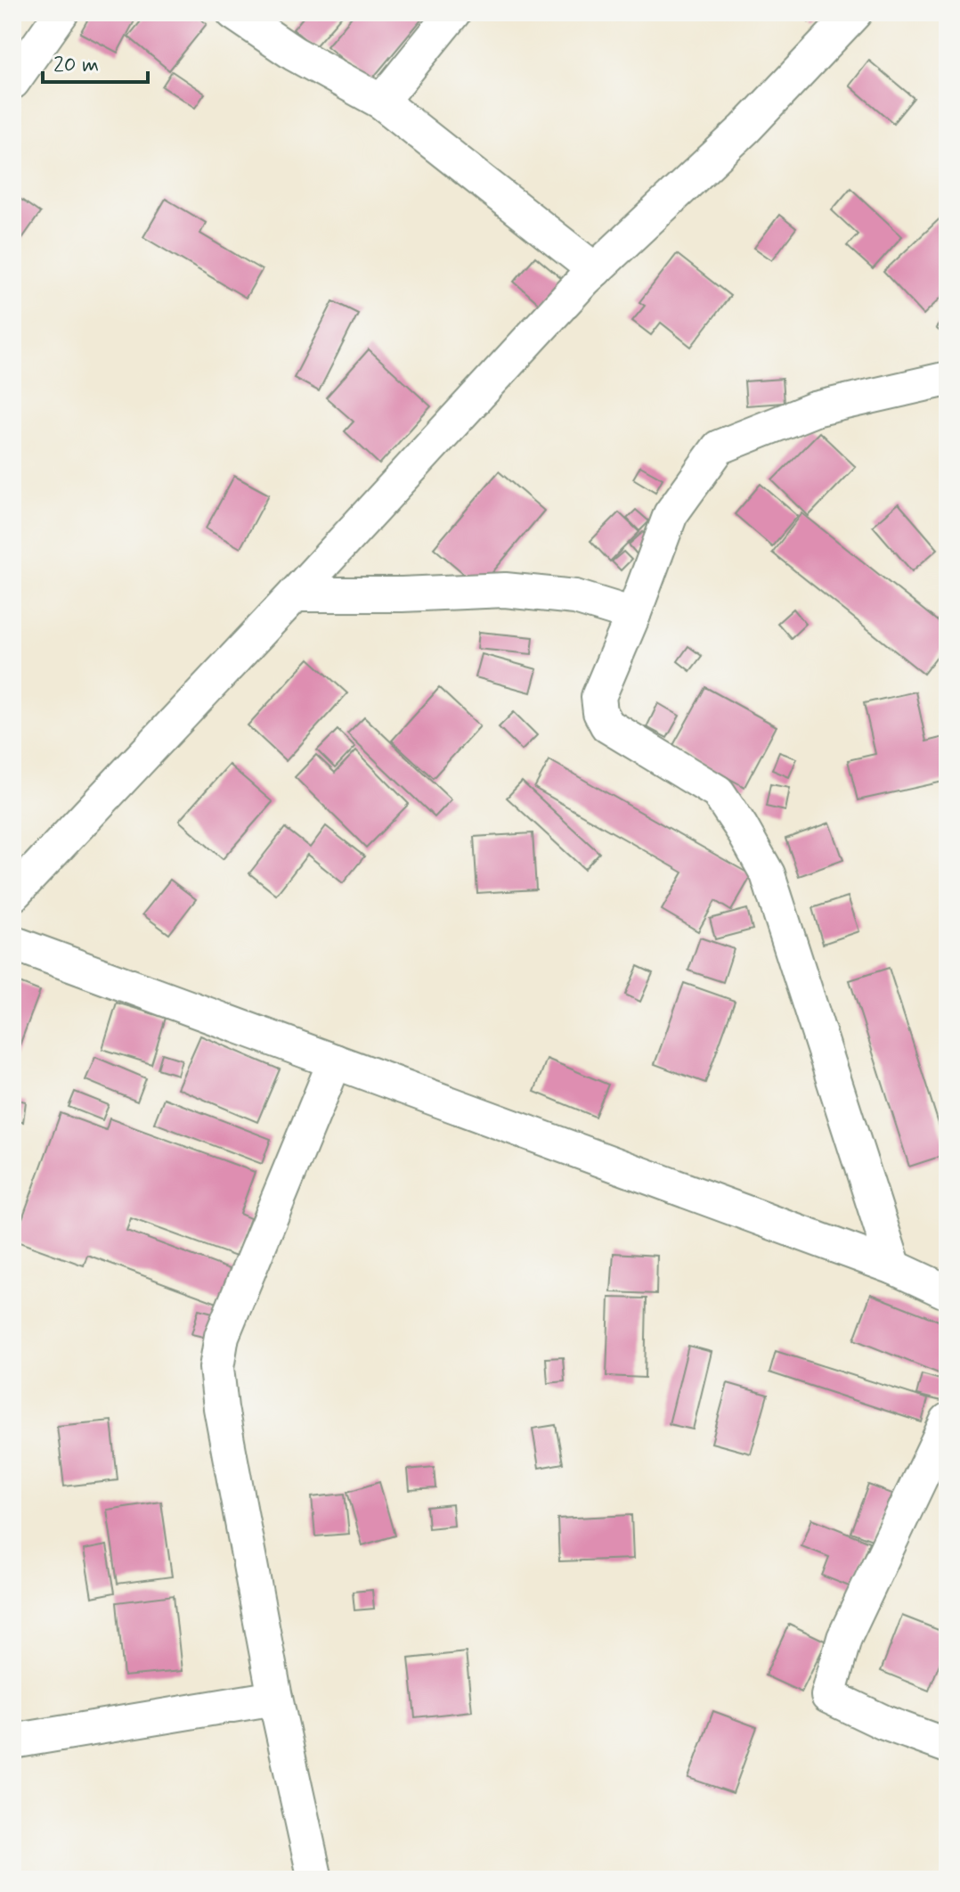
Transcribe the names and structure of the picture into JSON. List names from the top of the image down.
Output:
{
  "scale_bar": "20 m"
}
